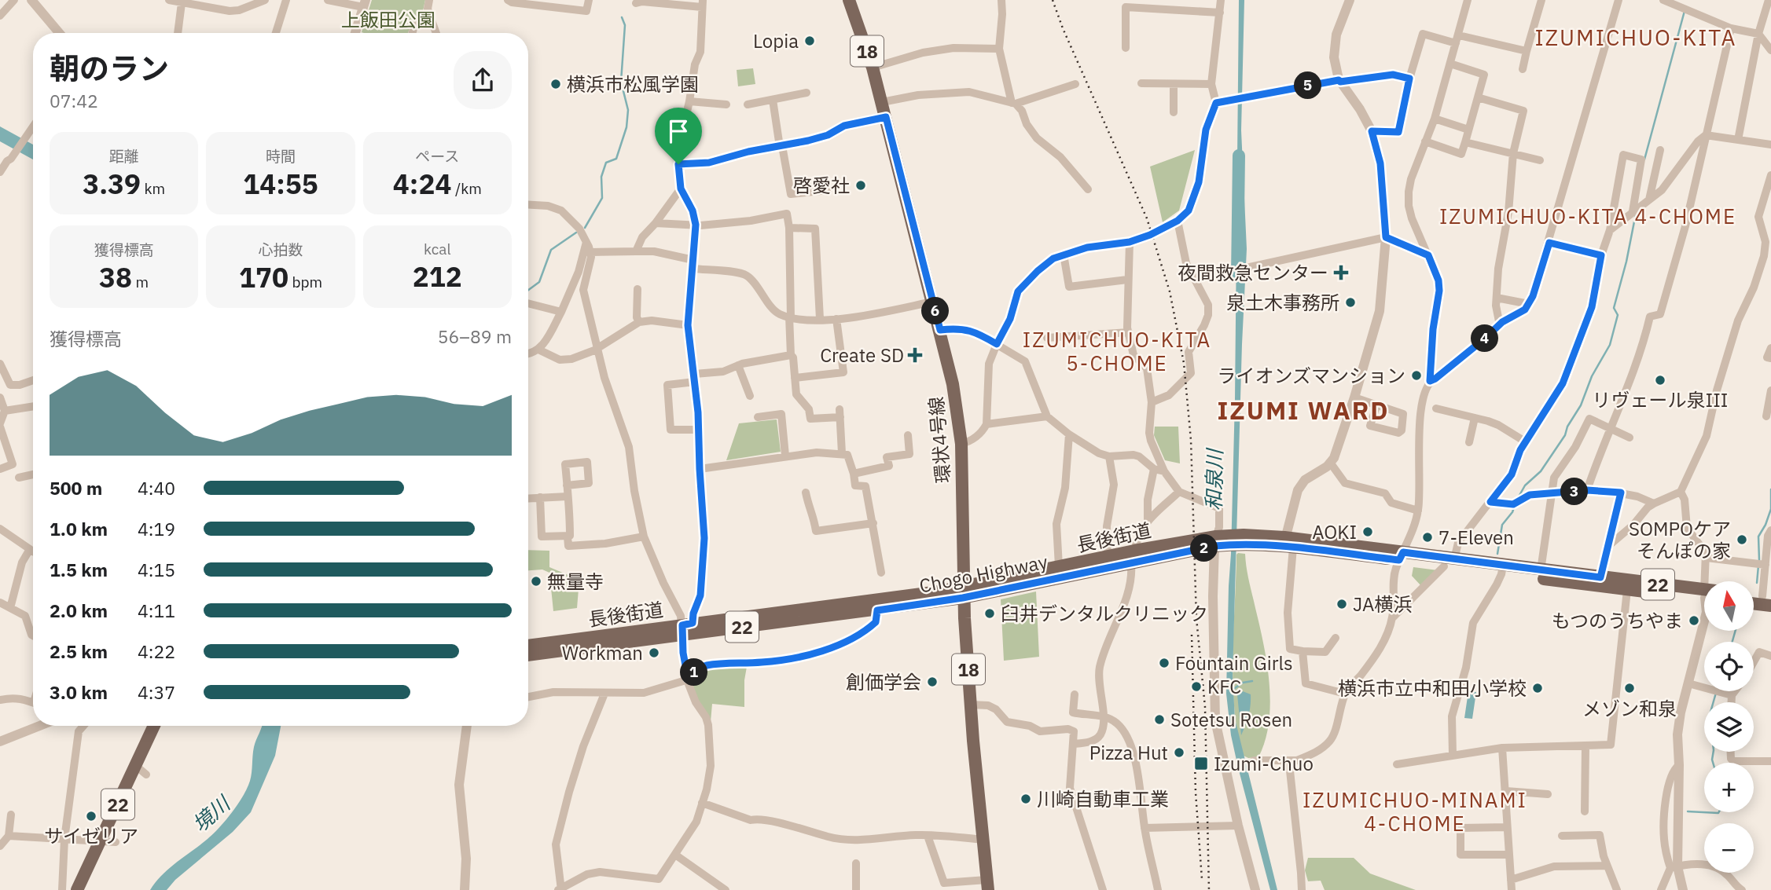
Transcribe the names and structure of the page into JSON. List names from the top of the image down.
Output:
{
  "streets": {
    "main road": [
      "18",
      "環状4号線",
      "長後街道",
      "Chogo Highway",
      "22"
    ]
  },
  "crossings": [
    ["環状4号線", "長後街道"],
    ["環状4号線", "Chogo Highway"],
    ["長後街道", "Chogo Highway"],
    ["Chogo Highway", "22"]
  ],
  "districts": [
    "IZUMICHUO-KITA",
    "IZUMICHUO-KITA 4-CHOME",
    "IZUMICHUO-KITA 5-CHOME",
    "IZUMI WARD",
    "IZUMICHUO-MINAMI 4-CHOME"
  ],
  "water": ["和泉川", "境川"],
  "parks": ["上飯田公園"],
  "places": {
    "other": [
      "Lopia",
      "横浜市松風学園",
      "啓愛社",
      "泉土木事務所",
      "ライオンズマンション",
      "リヴェール泉III",
      "AOKI",
      "7-Eleven",
      "SOMPOケア そんぽの家",
      "無量寺",
      "JA横浜",
      "臼井デンタルクリニック",
      "もつのうちやま",
      "Workman",
      "Fountain Girls",
      "創価学会",
      "KFC",
      "横浜市立中和田小学校",
      "メゾン和泉",
      "Sotetsu Rosen",
      "Pizza Hut",
      "川崎自動車工業",
      "サイゼリア"
    ],
    "health": ["夜間救急センター", "Create SD"],
    "transit": ["Izumi-Chuo"]
  },
  "north": "top",
  "page": {
    "heading": ["朝のラン", "07:42"],
    "pins": [
      "5",
      "6",
      "4",
      "3",
      "2",
      "1"
    ],
    "stats": [
      ["距離", "3.39 km"],
      ["時間", "14:55"],
      ["ペース", "4:24 /km"],
      ["獲得標高", "38 m"],
      ["心拍数", "170 bpm"],
      ["kcal", "212"]
    ],
    "chart": ["獲得標高", "56–89 m"],
    "list": [
      {
        "name": "500 m",
        "note": "4:40"
      },
      {
        "name": "1.0 km",
        "note": "4:19"
      },
      {
        "name": "1.5 km",
        "note": "4:15"
      },
      {
        "name": "2.0 km",
        "note": "4:11"
      },
      {
        "name": "2.5 km",
        "note": "4:22"
      },
      {
        "name": "3.0 km",
        "note": "4:37"
      }
    ],
    "map_buttons": ["+", "−"]
  }
}
